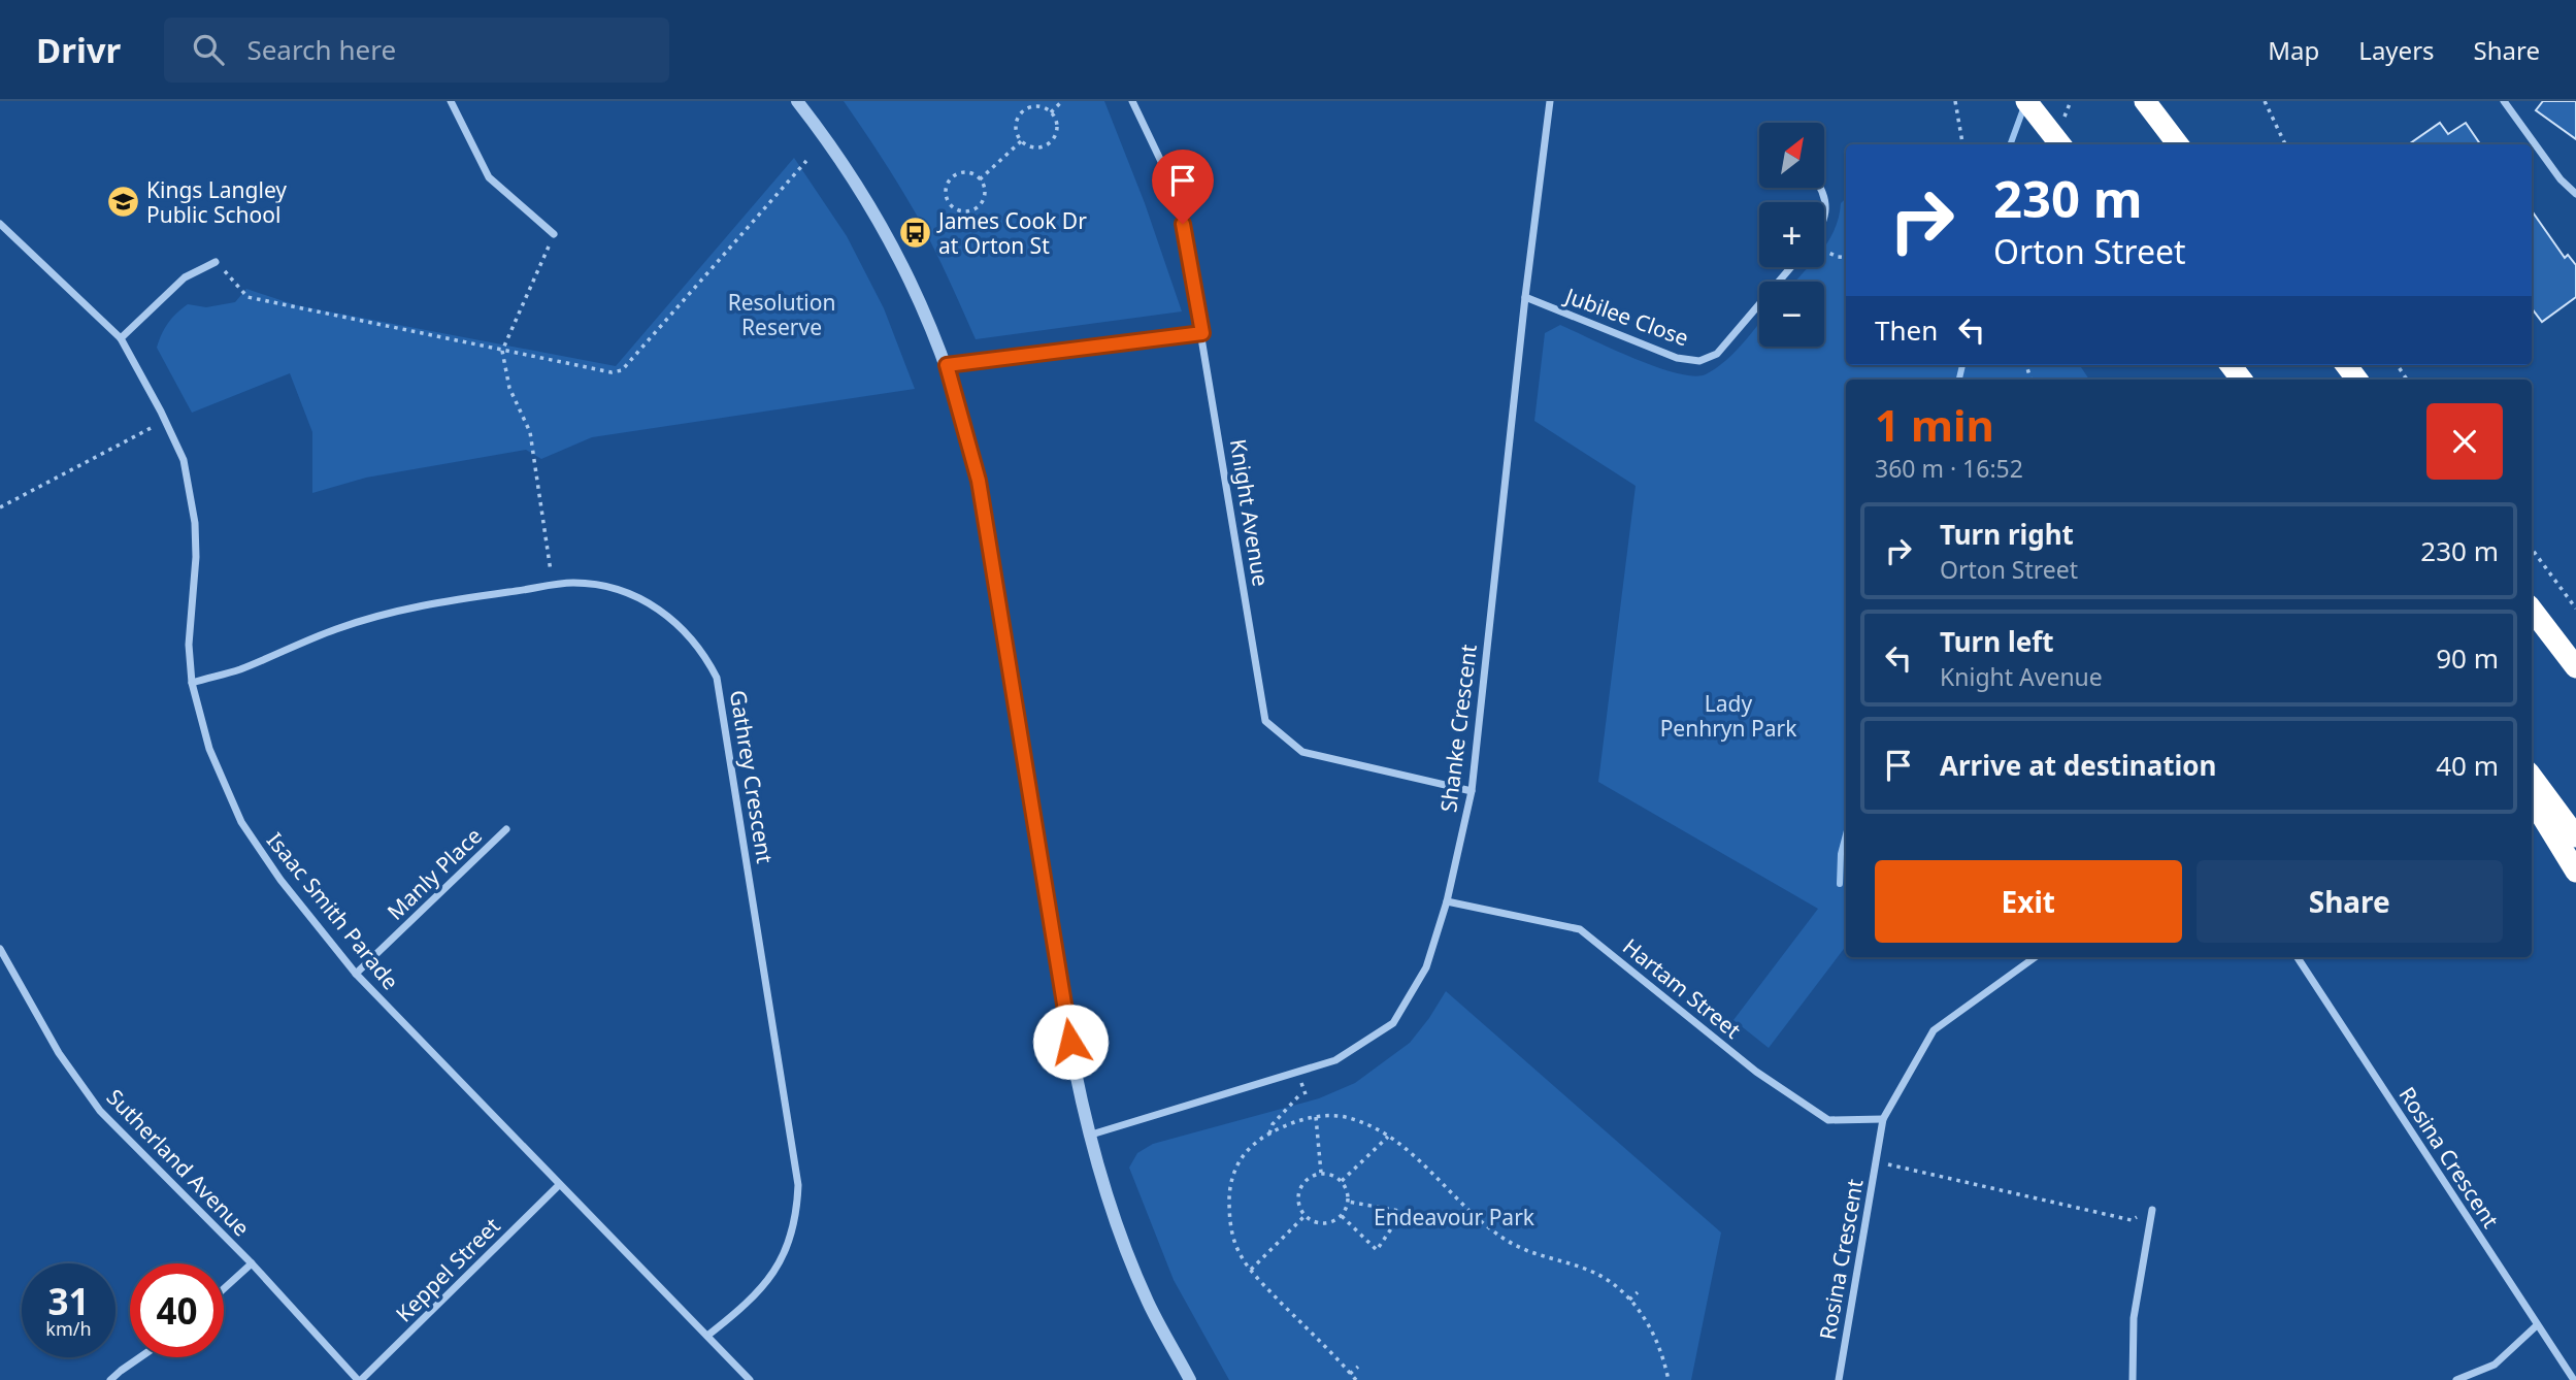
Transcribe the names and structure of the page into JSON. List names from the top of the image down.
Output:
{
  "streets": {
    "street": [
      "Jubilee Close",
      "Knight Avenue",
      "Shanke Crescent",
      "Gathrey Crescent",
      "Manly Place",
      "Isaac Smith Parade",
      "Hartam Street",
      "Rosina Crescent",
      "Sutherland Avenue",
      "Keppel Street"
    ]
  },
  "crossings": [
    ["Jubilee Close", "Shanke Crescent"],
    ["Knight Avenue", "Shanke Crescent"],
    ["Shanke Crescent", "Hartam Street"],
    ["Gathrey Crescent", "Isaac Smith Parade"],
    ["Manly Place", "Isaac Smith Parade"],
    ["Isaac Smith Parade", "Keppel Street"],
    ["Hartam Street", "Rosina Crescent"],
    ["Sutherland Avenue", "Keppel Street"]
  ],
  "parks": ["Resolution Reserve", "Lady Penhryn Park", "Endeavour Park"],
  "places": {
    "school or university": ["Kings Langley Public School"],
    "bus stop": ["James Cook Dr at Orton St"]
  },
  "north": "top right",
  "page": {
    "header": "Drivr",
    "search": "Search here",
    "nav": ["Map", "Layers", "Share"],
    "map_buttons": ["+", "−"],
    "turn": ["230 m", "Orton Street"],
    "then": "Then",
    "heading": ["1 min", "360 m · 16:52"],
    "list": [
      {
        "name": "Turn right",
        "note": "Orton Street",
        "value": "230 m"
      },
      {
        "name": "Turn left",
        "note": "Knight Avenue",
        "value": "90 m"
      },
      {
        "name": "Arrive at destination",
        "value": "40 m"
      }
    ],
    "buttons": ["Exit", "Share"],
    "speed": "31 km/h",
    "limit": "40"
  }
}
